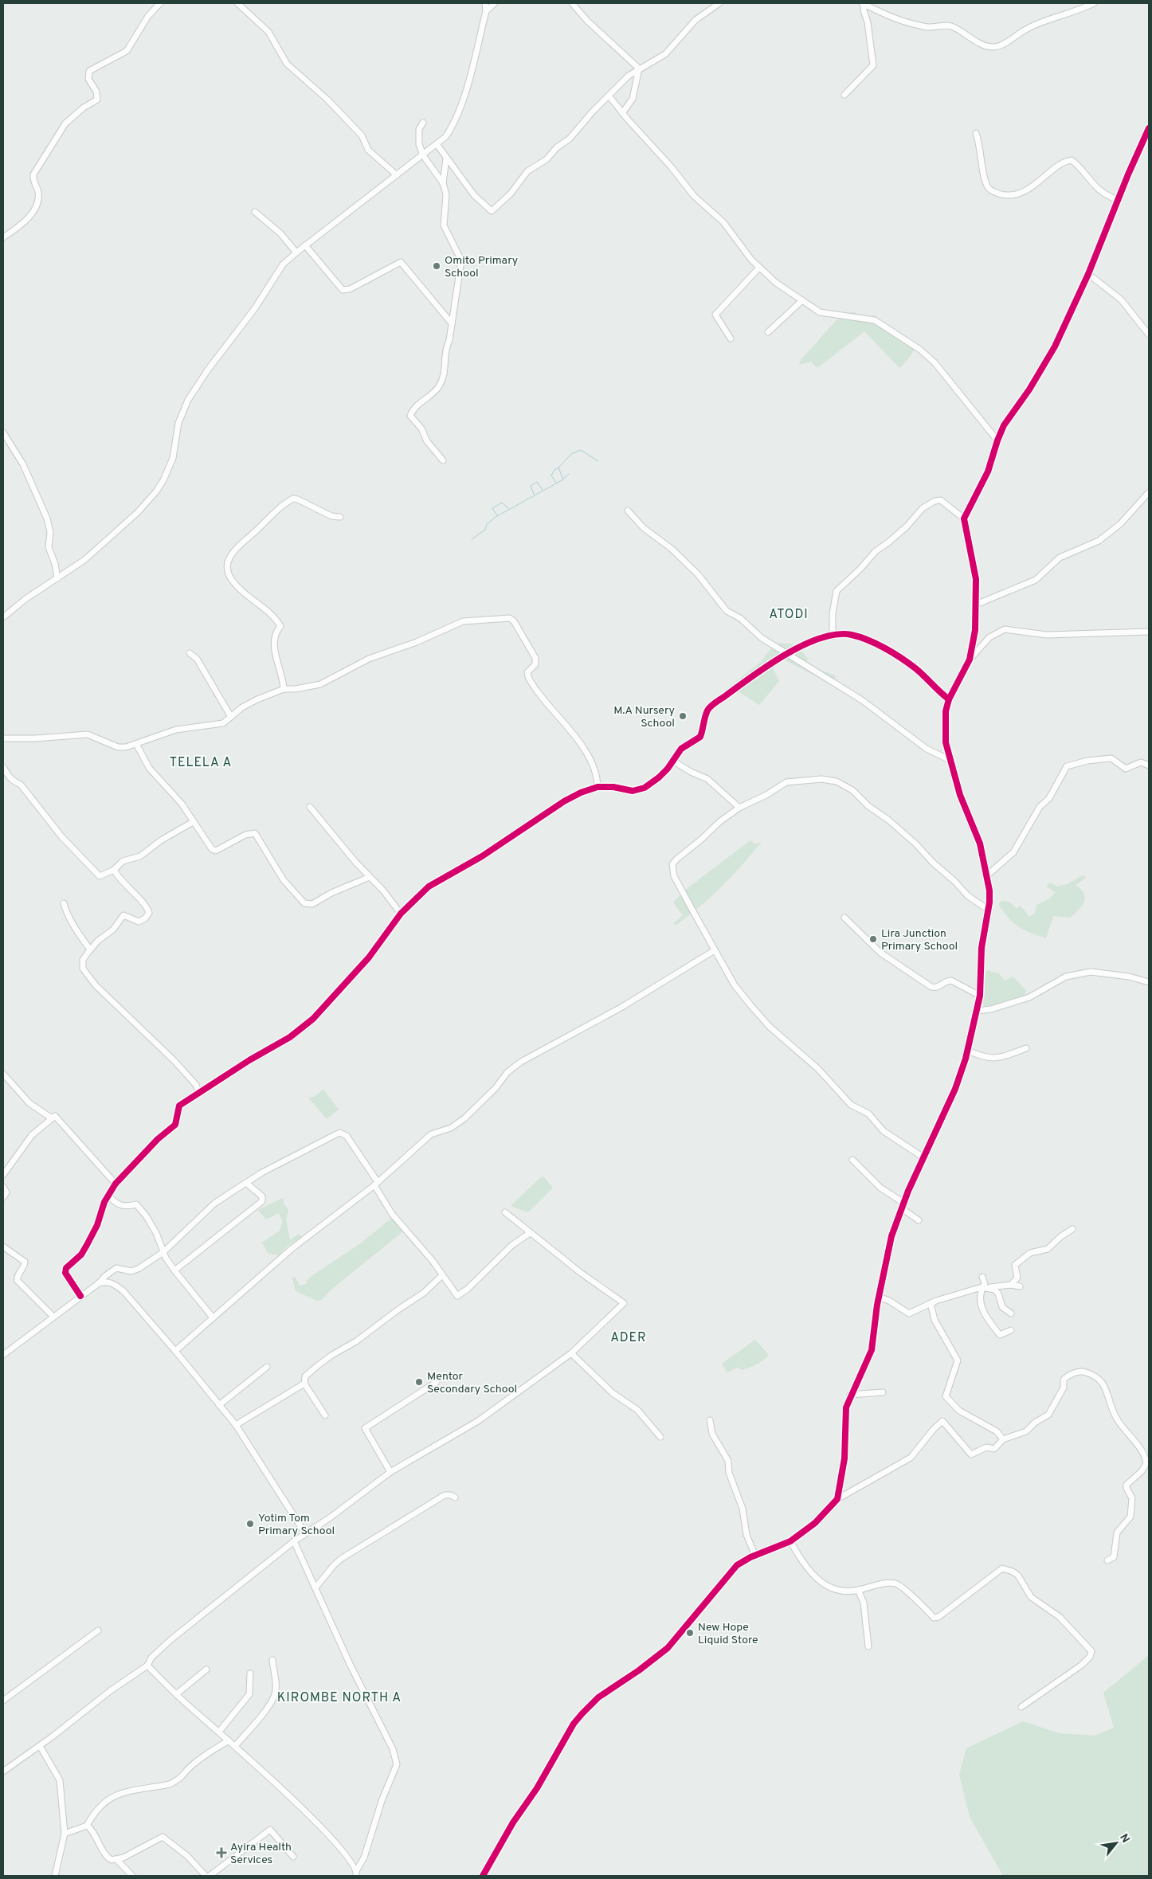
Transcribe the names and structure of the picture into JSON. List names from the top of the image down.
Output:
{
  "districts": [
    "ATODI",
    "TELELA A",
    "ADER",
    "KIROMBE NORTH A"
  ],
  "places": {
    "other": [
      "Omito Primary School",
      "M.A Nursery School",
      "Lira Junction Primary School",
      "Mentor Secondary School",
      "Yotim Tom Primary School",
      "New Hope Liquid Store"
    ],
    "health": ["Ayira Health Services"]
  },
  "north": "top right"
}
